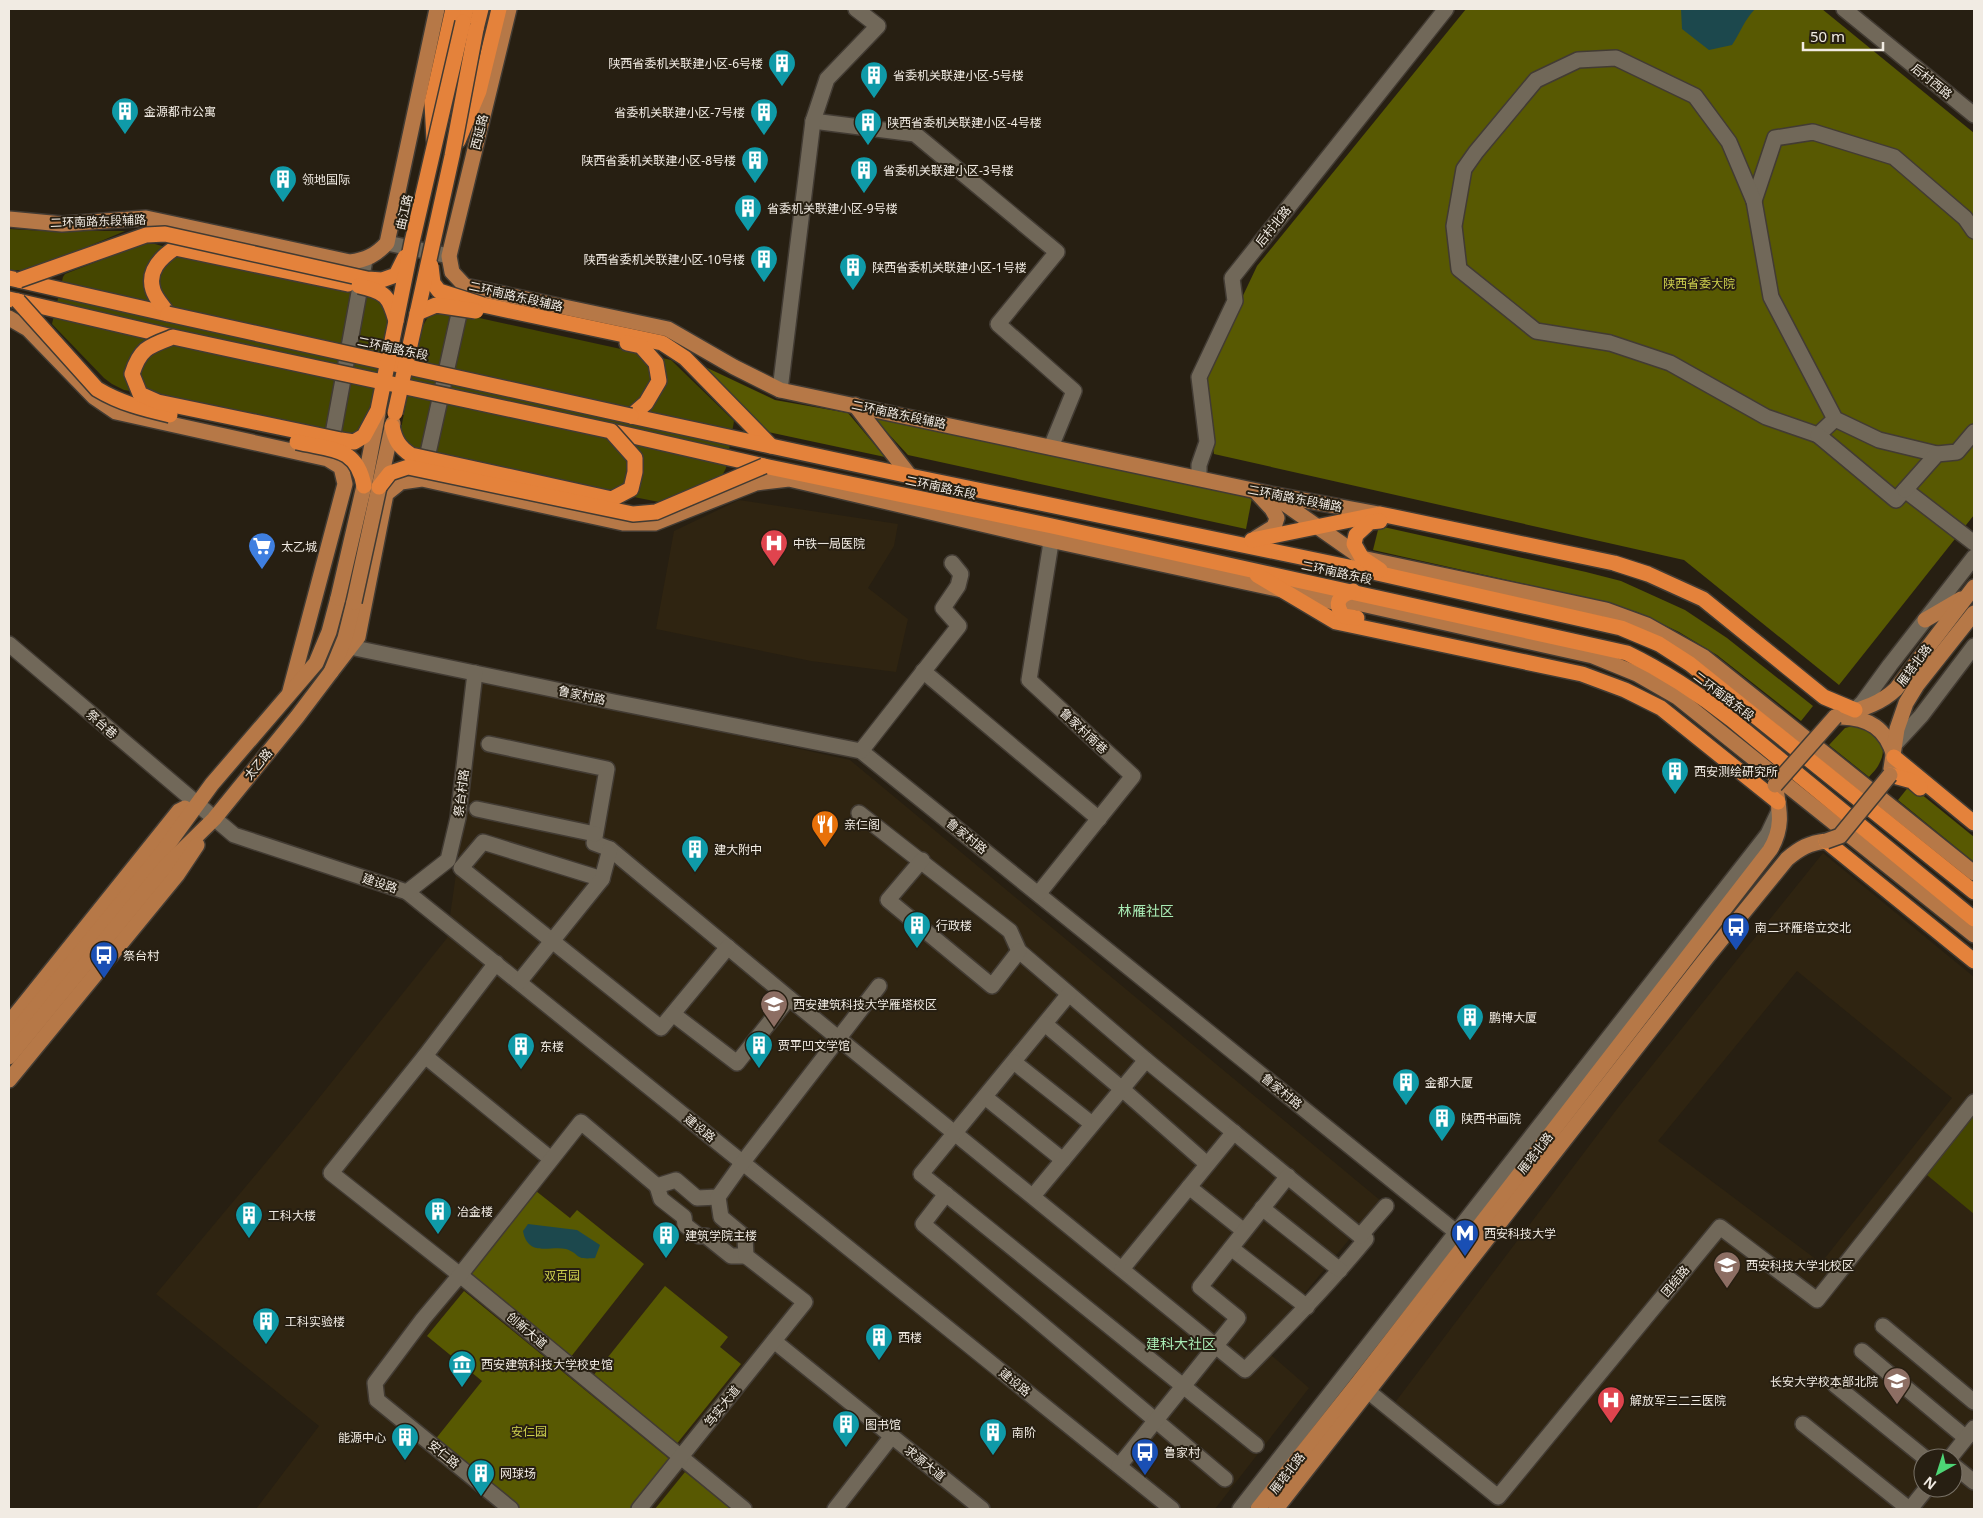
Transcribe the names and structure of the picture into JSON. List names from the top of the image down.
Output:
{
  "streets": {
    "highway": ["曲江路", "二环南路东段"],
    "main road": [
      "西延路",
      "二环南路东段辅路",
      "雁塔北路",
      "太乙路"
    ],
    "street": [
      "后村西路",
      "后村北路",
      "鲁家村路",
      "祭台巷",
      "鲁家村南巷",
      "祭台村路",
      "建设路",
      "团结路",
      "创新大道",
      "笃实大道",
      "安仁路",
      "求源大道"
    ]
  },
  "crossings": [
    ["西延路", "二环南路东段辅路"],
    ["曲江路", "二环南路东段"],
    ["曲江路", "太乙路"],
    ["二环南路东段辅路", "后村北路"],
    ["雁塔北路", "鲁家村路"],
    ["雁塔北路", "团结路"],
    ["鲁家村路", "鲁家村南巷"],
    ["鲁家村路", "祭台村路"],
    ["祭台巷", "太乙路"],
    ["祭台巷", "建设路"],
    ["太乙路", "建设路"],
    ["祭台村路", "建设路"],
    ["创新大道", "笃实大道"],
    ["创新大道", "安仁路"],
    ["笃实大道", "求源大道"]
  ],
  "districts": ["林雁社区", "建科大社区"],
  "parks": ["陕西省委大院", "双百园", "安仁园"],
  "places": {
    "building": [
      "陕西省委机关联建小区-6号楼",
      "省委机关联建小区-5号楼",
      "金源都市公寓",
      "省委机关联建小区-7号楼",
      "陕西省委机关联建小区-4号楼",
      "陕西省委机关联建小区-8号楼",
      "省委机关联建小区-3号楼",
      "领地国际",
      "省委机关联建小区-9号楼",
      "陕西省委机关联建小区-10号楼",
      "陕西省委机关联建小区-1号楼",
      "西安测绘研究所",
      "建大附中",
      "行政楼",
      "鹏博大厦",
      "贾平凹文学馆",
      "东楼",
      "金都大厦",
      "陕西书画院",
      "冶金楼",
      "工科大楼",
      "建筑学院主楼",
      "工科实验楼",
      "西楼",
      "图书馆",
      "南阶",
      "能源中心",
      "网球场"
    ],
    "hospital": ["中铁一局医院", "解放军三二三医院"],
    "supermarket": ["太乙城"],
    "restaurant": ["亲仁阁"],
    "bus stop": ["南二环雁塔立交北", "祭台村", "鲁家村"],
    "school or university": ["西安建筑科技大学雁塔校区", "西安科技大学北校区", "长安大学校本部北院"],
    "metro station": ["西安科技大学"],
    "museum": ["西安建筑科技大学校史馆"]
  },
  "scale_bar": "50 m",
  "north": "bottom left"
}
